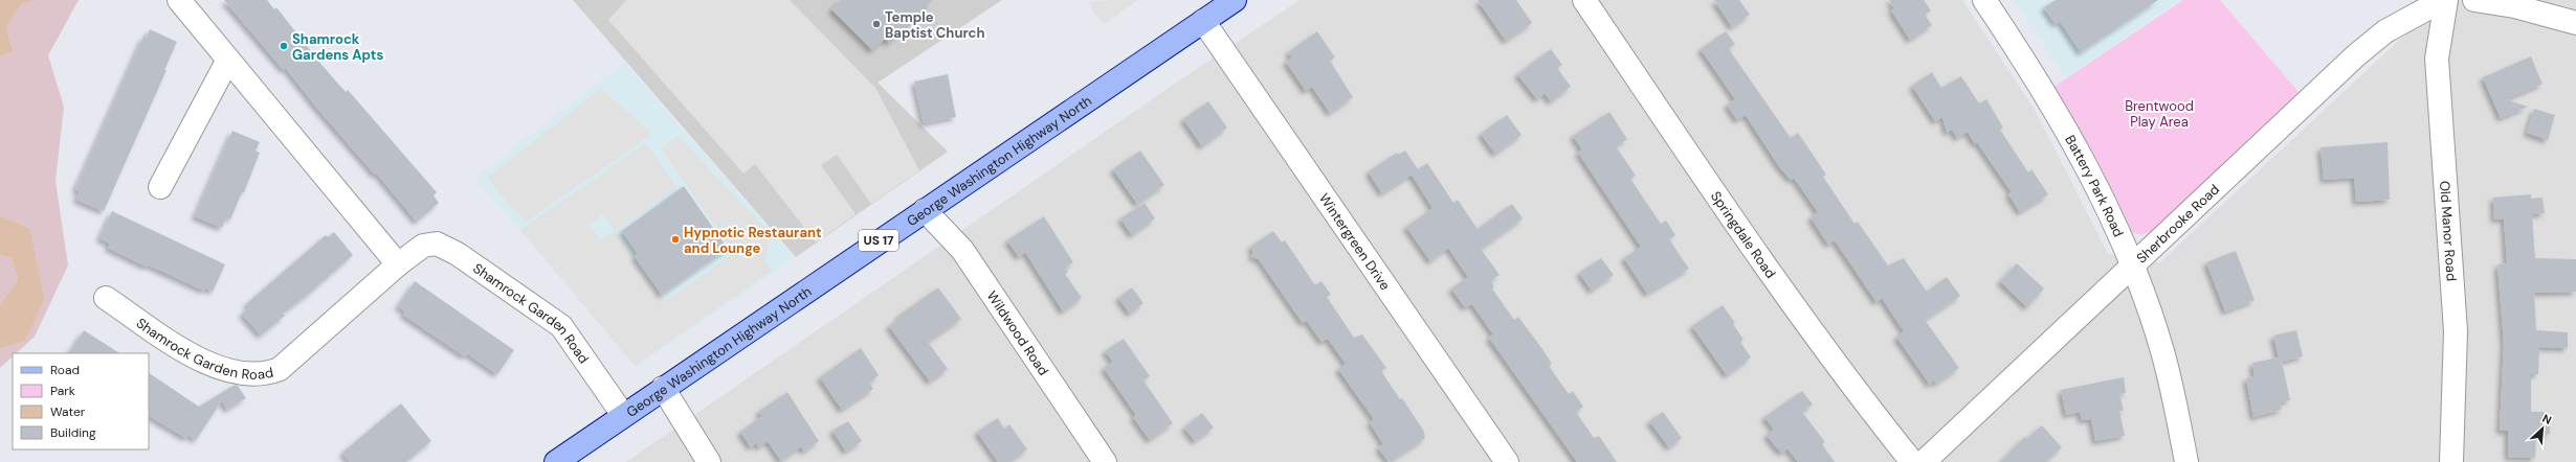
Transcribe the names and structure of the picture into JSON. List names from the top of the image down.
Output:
{
  "streets": {
    "main road": ["George Washington Highway North", "US 17"],
    "street": [
      "Battery Park Road",
      "Sherbrooke Road",
      "Old Manor Road",
      "Springdale Road",
      "Wintergreen Drive",
      "Shamrock Garden Road",
      "Wildwood Road"
    ]
  },
  "crossings": [
    ["George Washington Highway North", "Wintergreen Drive"],
    ["George Washington Highway North", "Shamrock Garden Road"],
    ["George Washington Highway North", "Wildwood Road"],
    ["Battery Park Road", "Sherbrooke Road"],
    ["Sherbrooke Road", "Old Manor Road"]
  ],
  "parks": ["Brentwood Play Area"],
  "places": ["Temple Baptist Church", "Shamrock Gardens Apts", "Hypnotic Restaurant and Lounge"],
  "legend": [
    "Road",
    "Park",
    "Water",
    "Building"
  ],
  "north": "top right"
}
